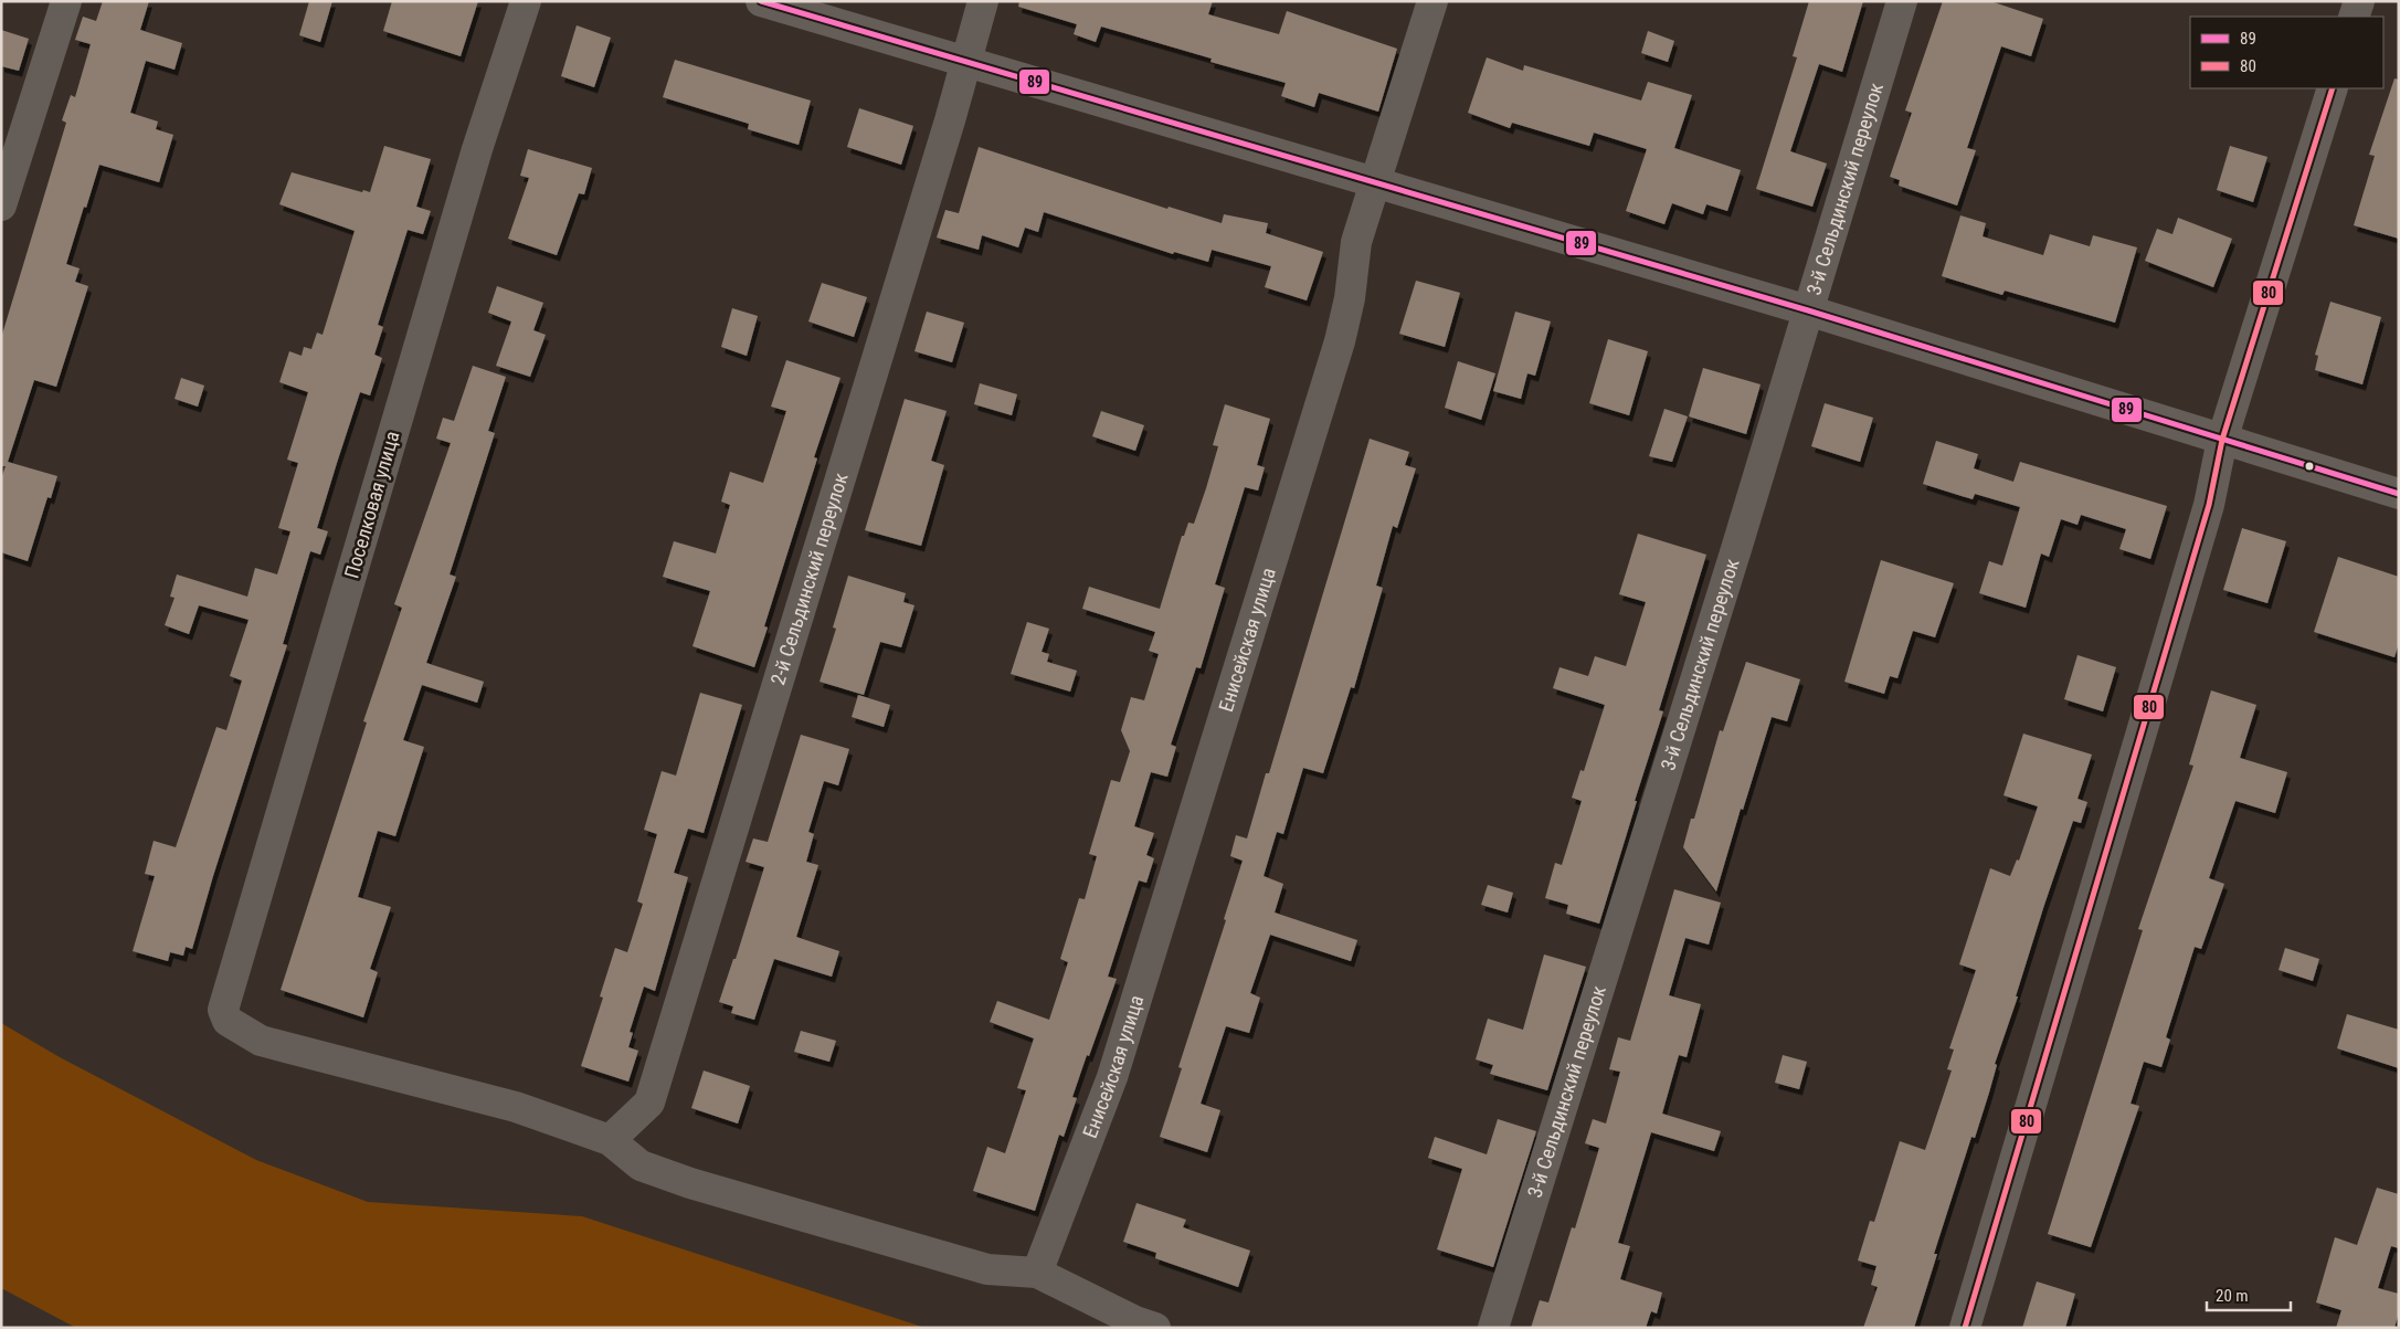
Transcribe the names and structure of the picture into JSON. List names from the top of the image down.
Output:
{
  "streets": {
    "street": [
      "3-й Сельдинский переулок",
      "Поселковая улица",
      "2-й Сельдинский переулок",
      "Енисейская улица"
    ]
  },
  "crossings": [
    ["Поселковая улица", "2-й Сельдинский переулок"]
  ],
  "lines": ["transit line 89", "transit line 80"],
  "legend": ["89", "80"],
  "scale_bar": "20 m"
}
